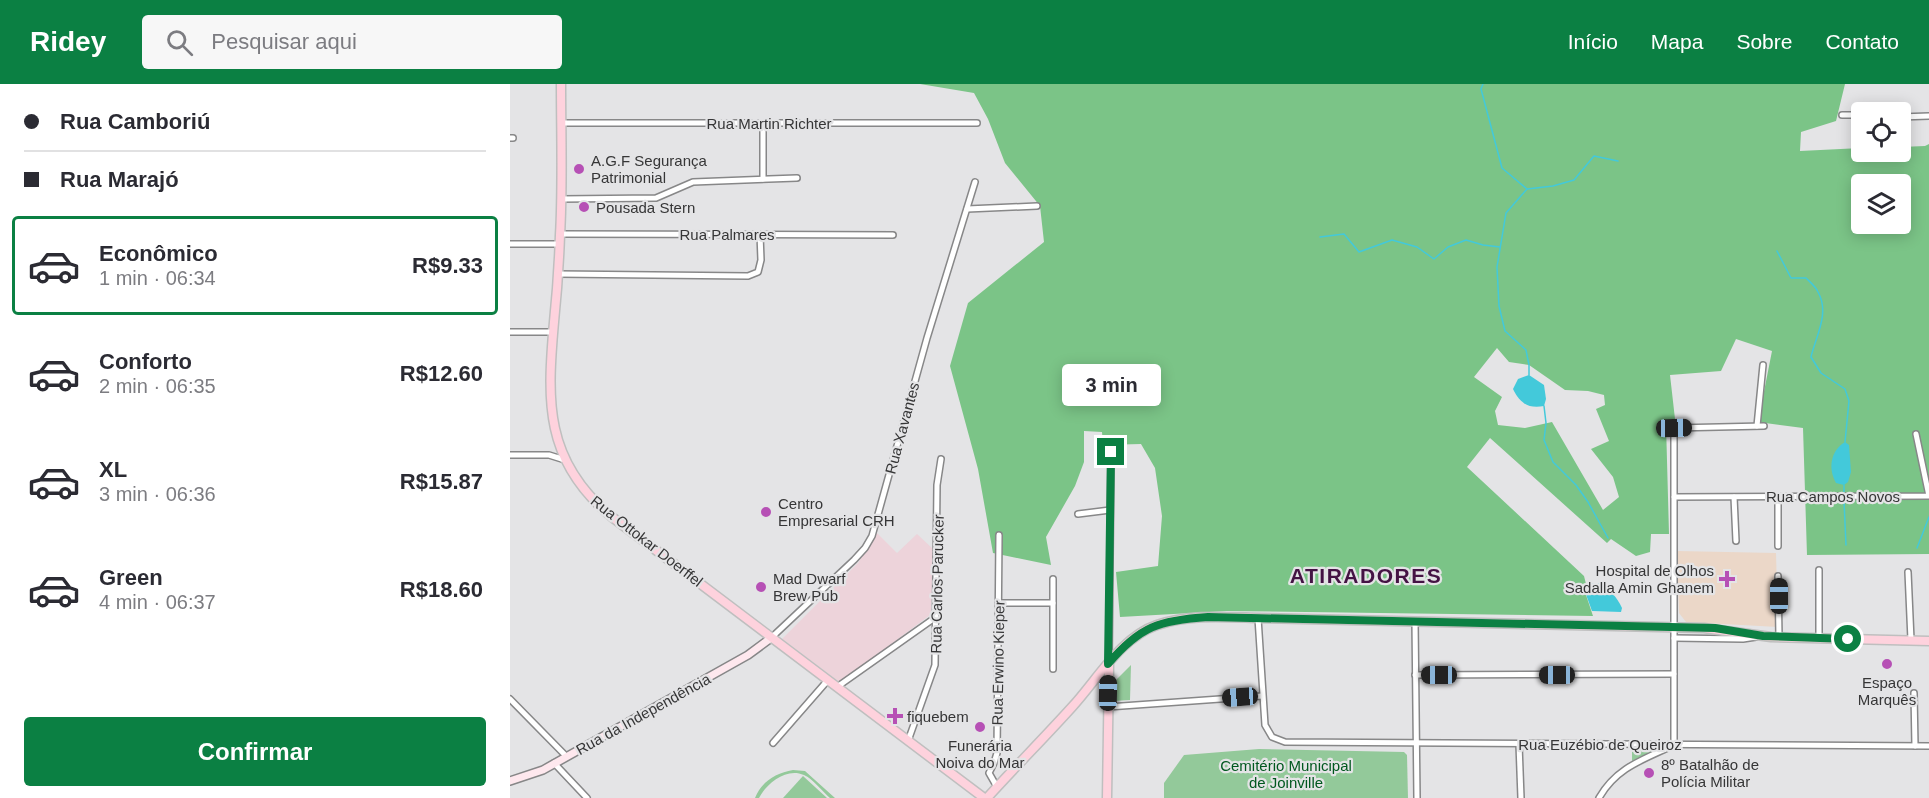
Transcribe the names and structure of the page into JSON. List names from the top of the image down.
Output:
{
  "streets": {
    "main road": ["Rua Ottokar Doerffel"],
    "street": [
      "Rua Martin Richter",
      "Rua Palmares",
      "Rua Xavantes",
      "Rua Campos Novos",
      "Rua Carlos Parucker",
      "Rua Erwino Kieper",
      "Rua da Independência",
      "Rua Euzébio de Queiroz"
    ]
  },
  "crossings": [
    ["Rua Martin Richter", "Rua Ottokar Doerffel"],
    ["Rua Palmares", "Rua Ottokar Doerffel"],
    ["Rua Xavantes", "Rua Ottokar Doerffel"],
    ["Rua Xavantes", "Rua da Independência"],
    ["Rua Ottokar Doerffel", "Rua Carlos Parucker"],
    ["Rua Ottokar Doerffel", "Rua da Independência"]
  ],
  "districts": ["ATIRADORES"],
  "parks": ["Cemitério Municipal de Joinville"],
  "places": {
    "other": [
      "A.G.F Segurança Patrimonial",
      "Pousada Stern",
      "Centro Empresarial CRH",
      "Mad Dwarf Brew Pub",
      "Espaço Marquês",
      "Funerária Noiva do Mar",
      "8º Batalhão de Polícia Militar"
    ],
    "health": ["Hospital de Olhos Sadalla Amin Ghanem", "fiquebem"]
  },
  "page": {
    "header": "Ridey",
    "search": "Pesquisar aqui",
    "nav": [
      "Início",
      "Mapa",
      "Sobre",
      "Contato"
    ],
    "banner": ["Rua Camboriú", "Rua Marajó"],
    "list": [
      {
        "name": "Econômico",
        "note": "1 min · 06:34",
        "value": "R$9.33"
      },
      {
        "name": "Conforto",
        "note": "2 min · 06:35",
        "value": "R$12.60"
      },
      {
        "name": "XL",
        "note": "3 min · 06:36",
        "value": "R$15.87"
      },
      {
        "name": "Green",
        "note": "4 min · 06:37",
        "value": "R$18.60"
      }
    ],
    "bubble": "3 min",
    "buttons": "Confirmar"
  }
}
